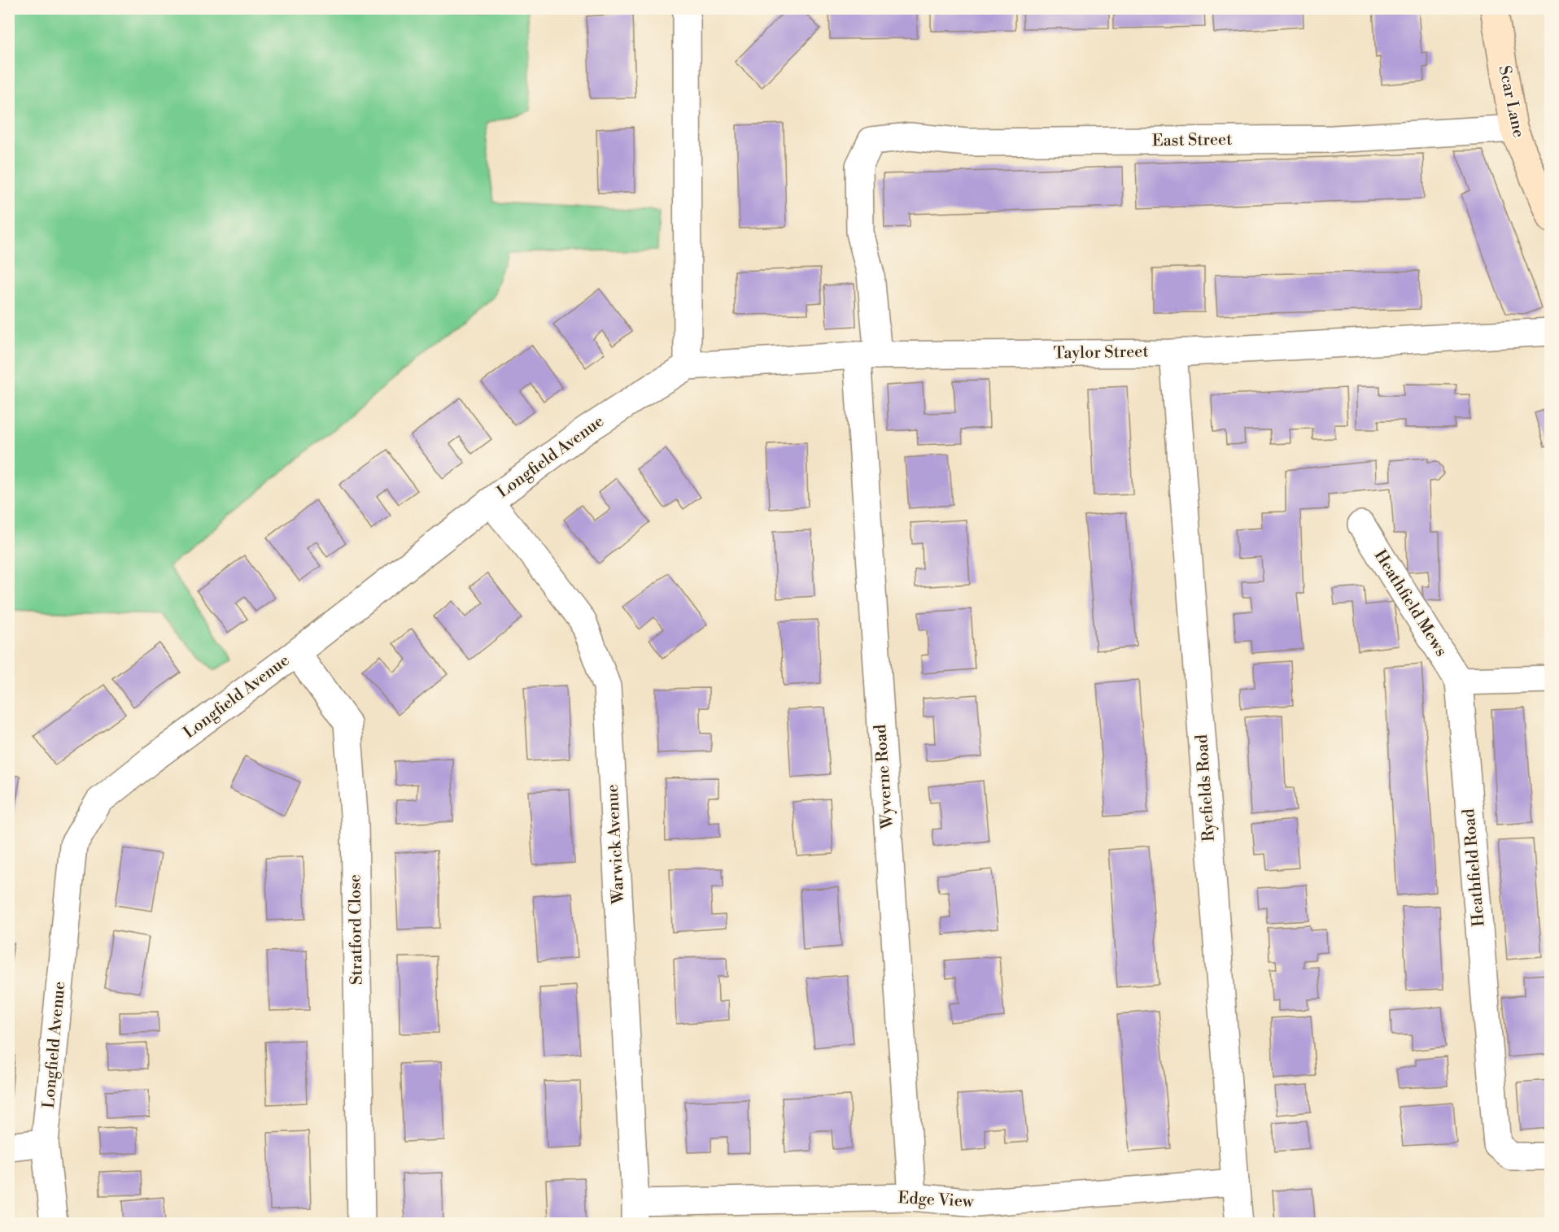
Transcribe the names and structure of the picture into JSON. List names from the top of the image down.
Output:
{
  "streets": {
    "main road": ["Scar Lane"],
    "street": [
      "East Street",
      "Taylor Street",
      "Longfield Avenue",
      "Heathfield Mews",
      "Wyverne Road",
      "Ryefields Road",
      "Warwick Avenue",
      "Heathfield Road",
      "Stratford Close",
      "Edge View"
    ]
  },
  "crossings": [
    ["Scar Lane", "East Street"],
    ["East Street", "Wyverne Road"],
    ["Taylor Street", "Longfield Avenue"],
    ["Taylor Street", "Wyverne Road"],
    ["Taylor Street", "Ryefields Road"],
    ["Longfield Avenue", "Warwick Avenue"],
    ["Longfield Avenue", "Stratford Close"],
    ["Heathfield Mews", "Heathfield Road"],
    ["Wyverne Road", "Edge View"],
    ["Ryefields Road", "Edge View"],
    ["Warwick Avenue", "Edge View"]
  ]
}
